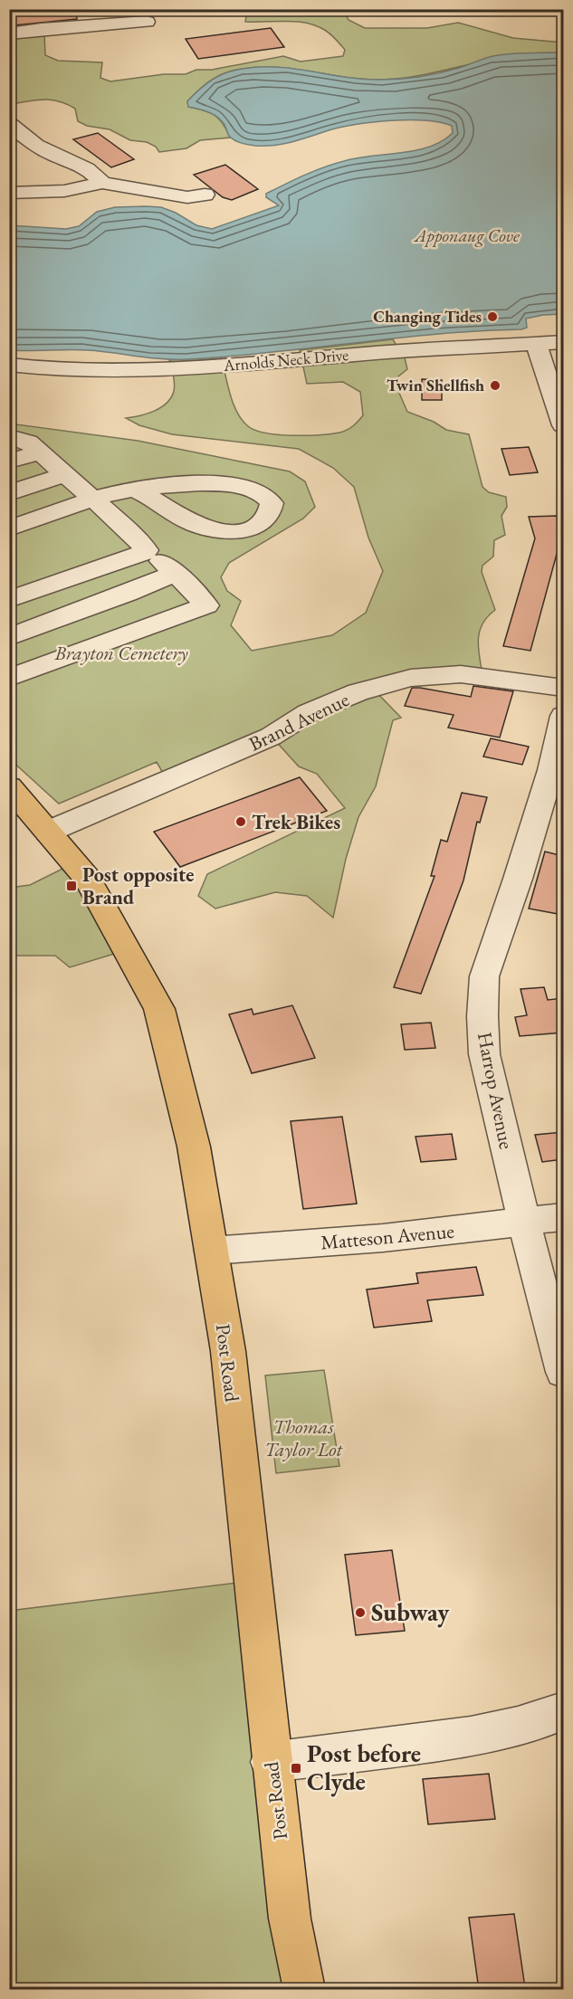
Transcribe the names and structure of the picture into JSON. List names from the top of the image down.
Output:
{
  "streets": {
    "main road": ["Post Road"],
    "street": [
      "Arnolds Neck Drive",
      "Brand Avenue",
      "Harrop Avenue",
      "Matteson Avenue"
    ]
  },
  "crossings": [
    ["Brand Avenue", "Post Road"],
    ["Harrop Avenue", "Matteson Avenue"],
    ["Matteson Avenue", "Post Road"]
  ],
  "water": ["Apponaug Cove"],
  "parks": ["Brayton Cemetery", "Thomas Taylor Lot"],
  "places": {
    "other": [
      "Changing Tides",
      "Twin Shellfish",
      "Trek Bikes",
      "Subway"
    ],
    "transit": ["Post opposite Brand", "Post before Clyde"]
  }
}
